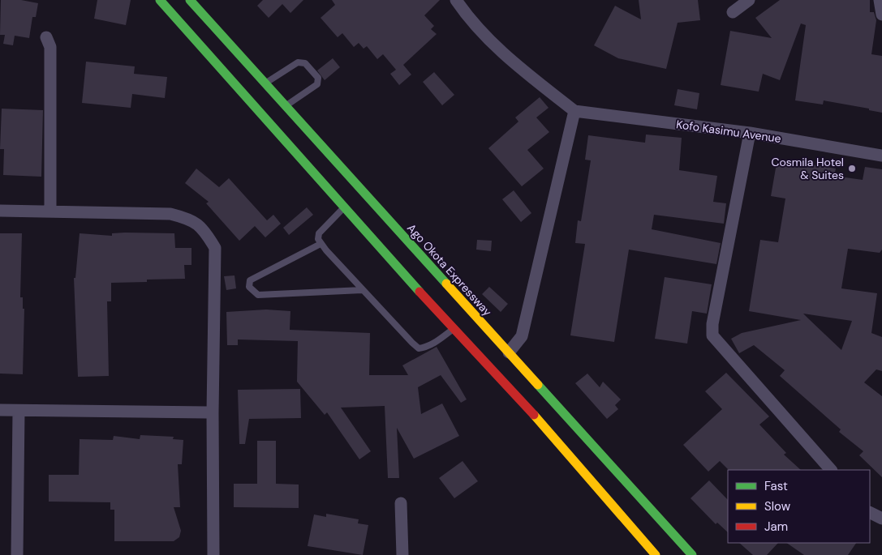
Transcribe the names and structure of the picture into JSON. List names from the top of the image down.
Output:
{
  "streets": {
    "main road": ["Ago Okota Expressway"],
    "street": ["Kofo Kasimu Avenue"]
  },
  "places": ["Cosmila Hotel & Suites"],
  "legend": ["Fast", "Slow", "Jam"]
}
